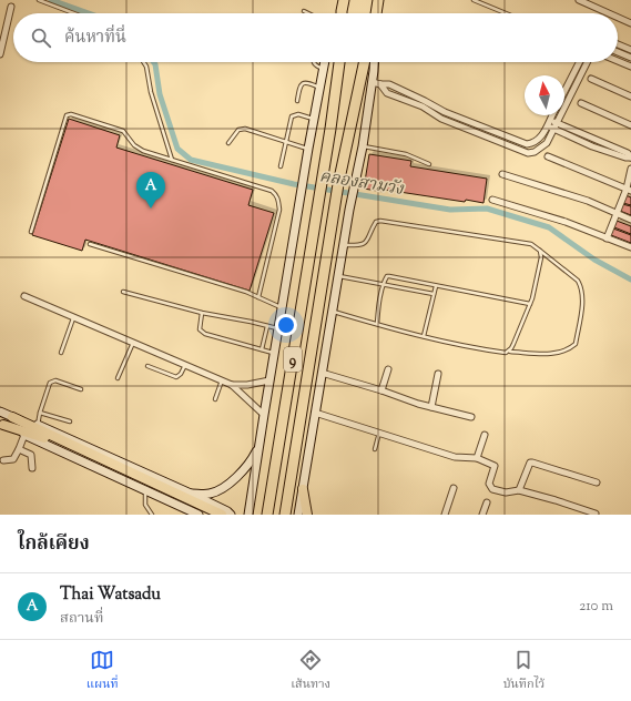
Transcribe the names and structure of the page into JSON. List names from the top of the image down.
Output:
{
  "streets": {
    "highway": ["9"]
  },
  "water": ["คลองสามวัง"],
  "north": "top",
  "page": {
    "search": "ค้นหาที่นี่",
    "pins": "A",
    "heading": "ใกล้เคียง",
    "list": [
      {
        "mark": "A",
        "name": "Thai Watsadu",
        "note": "สถานที่",
        "value": "210 m"
      }
    ],
    "nav": ["แผนที่", "เส้นทาง", "บันทึกไว้"]
  }
}
